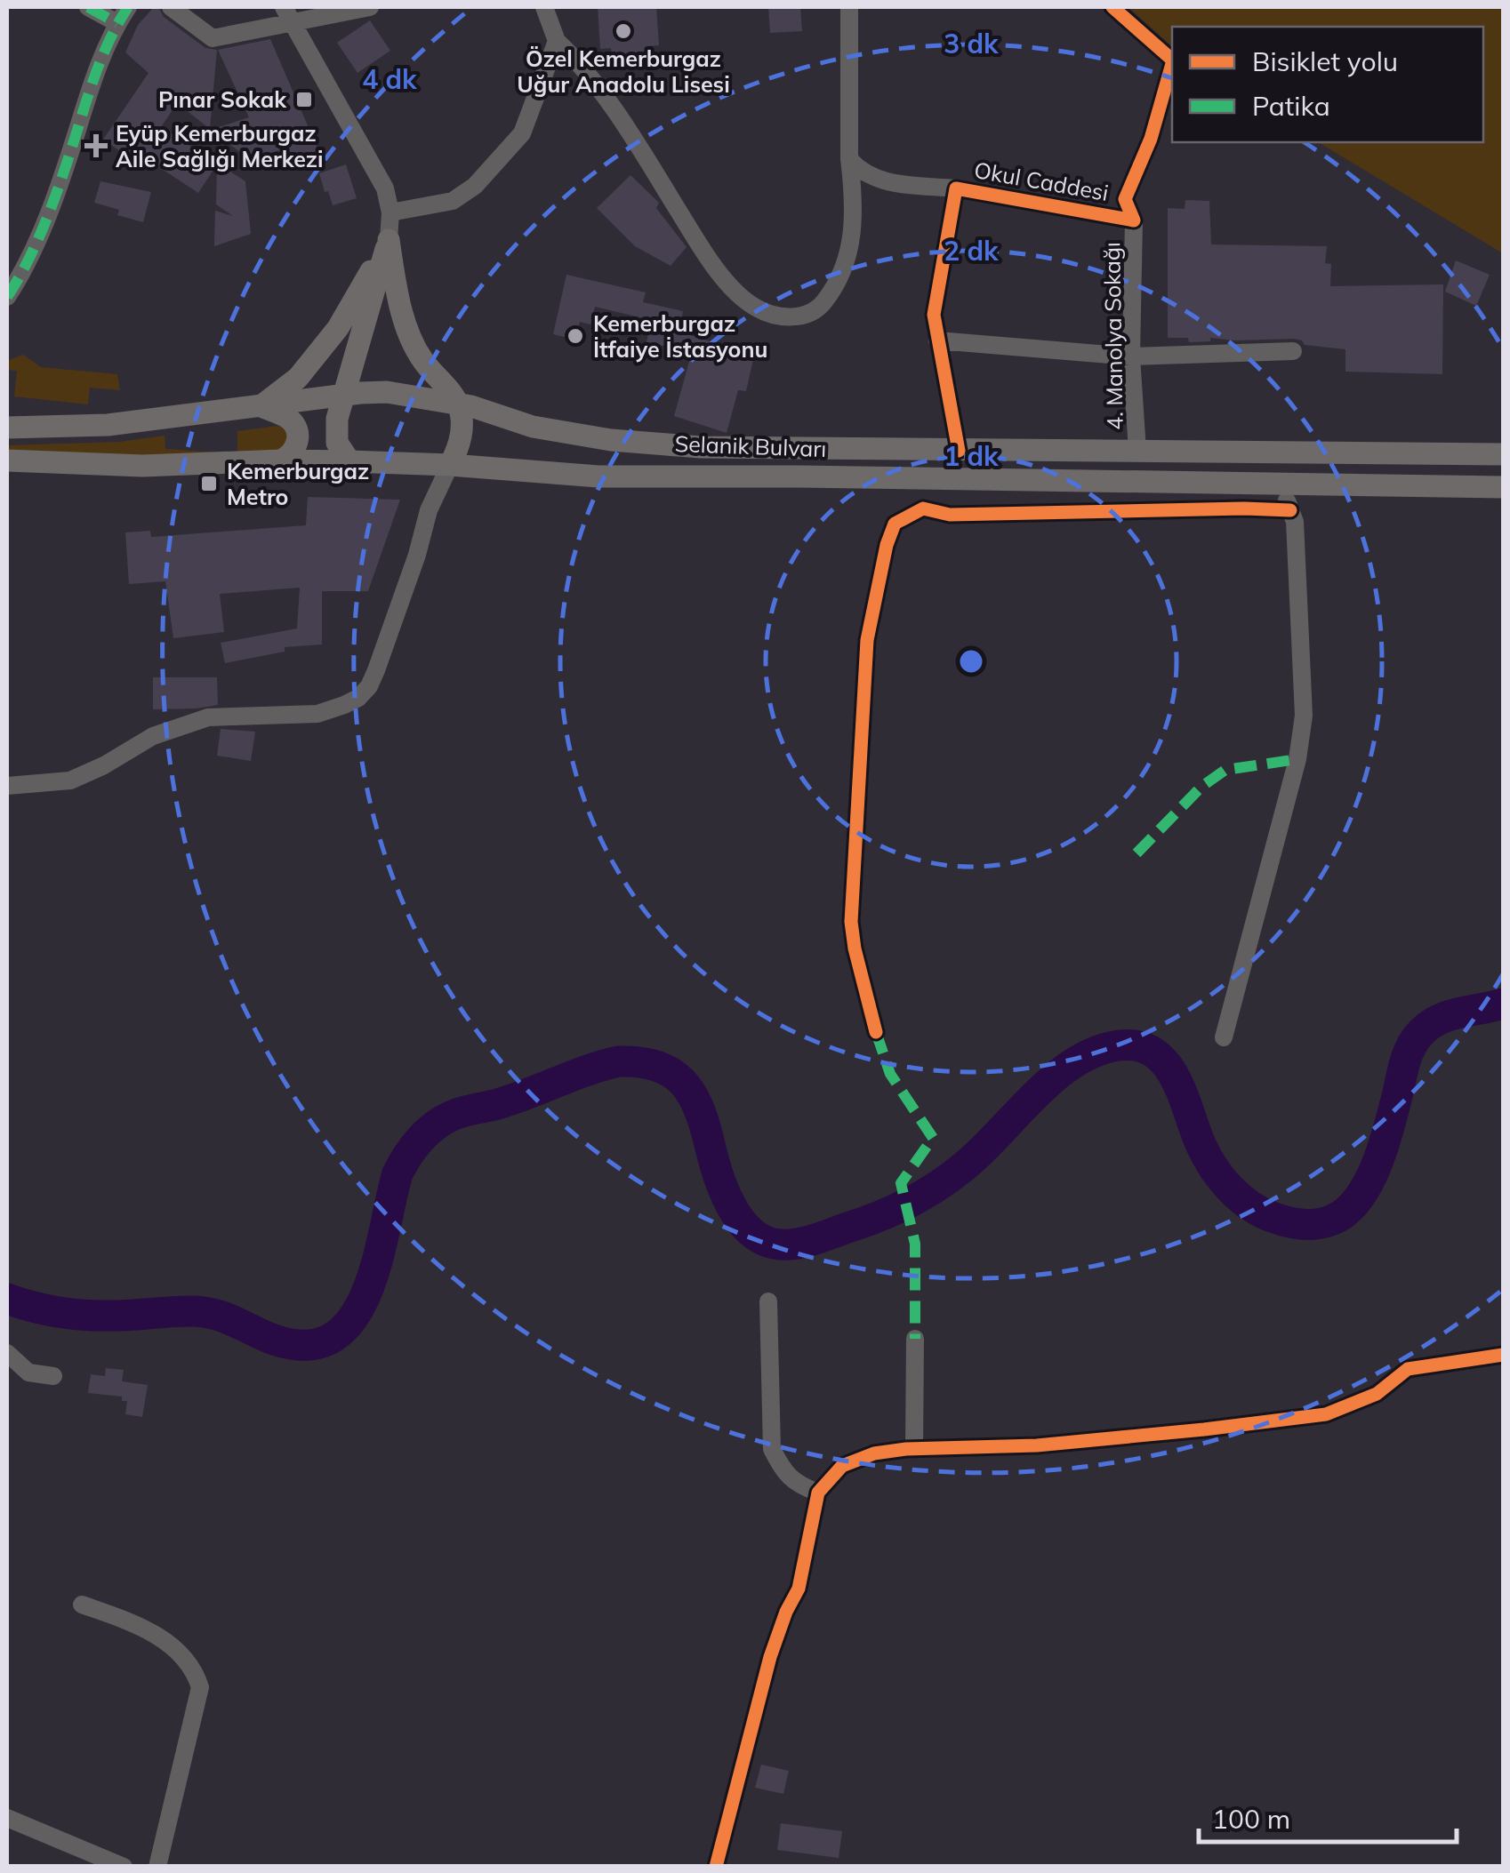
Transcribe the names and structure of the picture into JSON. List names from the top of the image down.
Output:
{
  "streets": {
    "main road": ["Selanik Bulvarı"],
    "street": ["Okul Caddesi", "4. Manolya Sokağı"]
  },
  "crossings": [
    ["Okul Caddesi", "4. Manolya Sokağı"],
    ["Okul Caddesi", "Selanik Bulvarı"],
    ["4. Manolya Sokağı", "Selanik Bulvarı"]
  ],
  "places": {
    "other": ["Özel Kemerburgaz Uğur Anadolu Lisesi", "Kemerburgaz İtfaiye İstasyonu"],
    "transit": ["Pınar Sokak", "Kemerburgaz Metro"],
    "health": ["Eyüp Kemerburgaz Aile Sağlığı Merkezi"]
  },
  "legend": ["Bisiklet yolu", "Patika"],
  "scale_bar": "100 m",
  "rings": [
    "3 dk",
    "4 dk",
    "2 dk",
    "1 dk"
  ]
}
